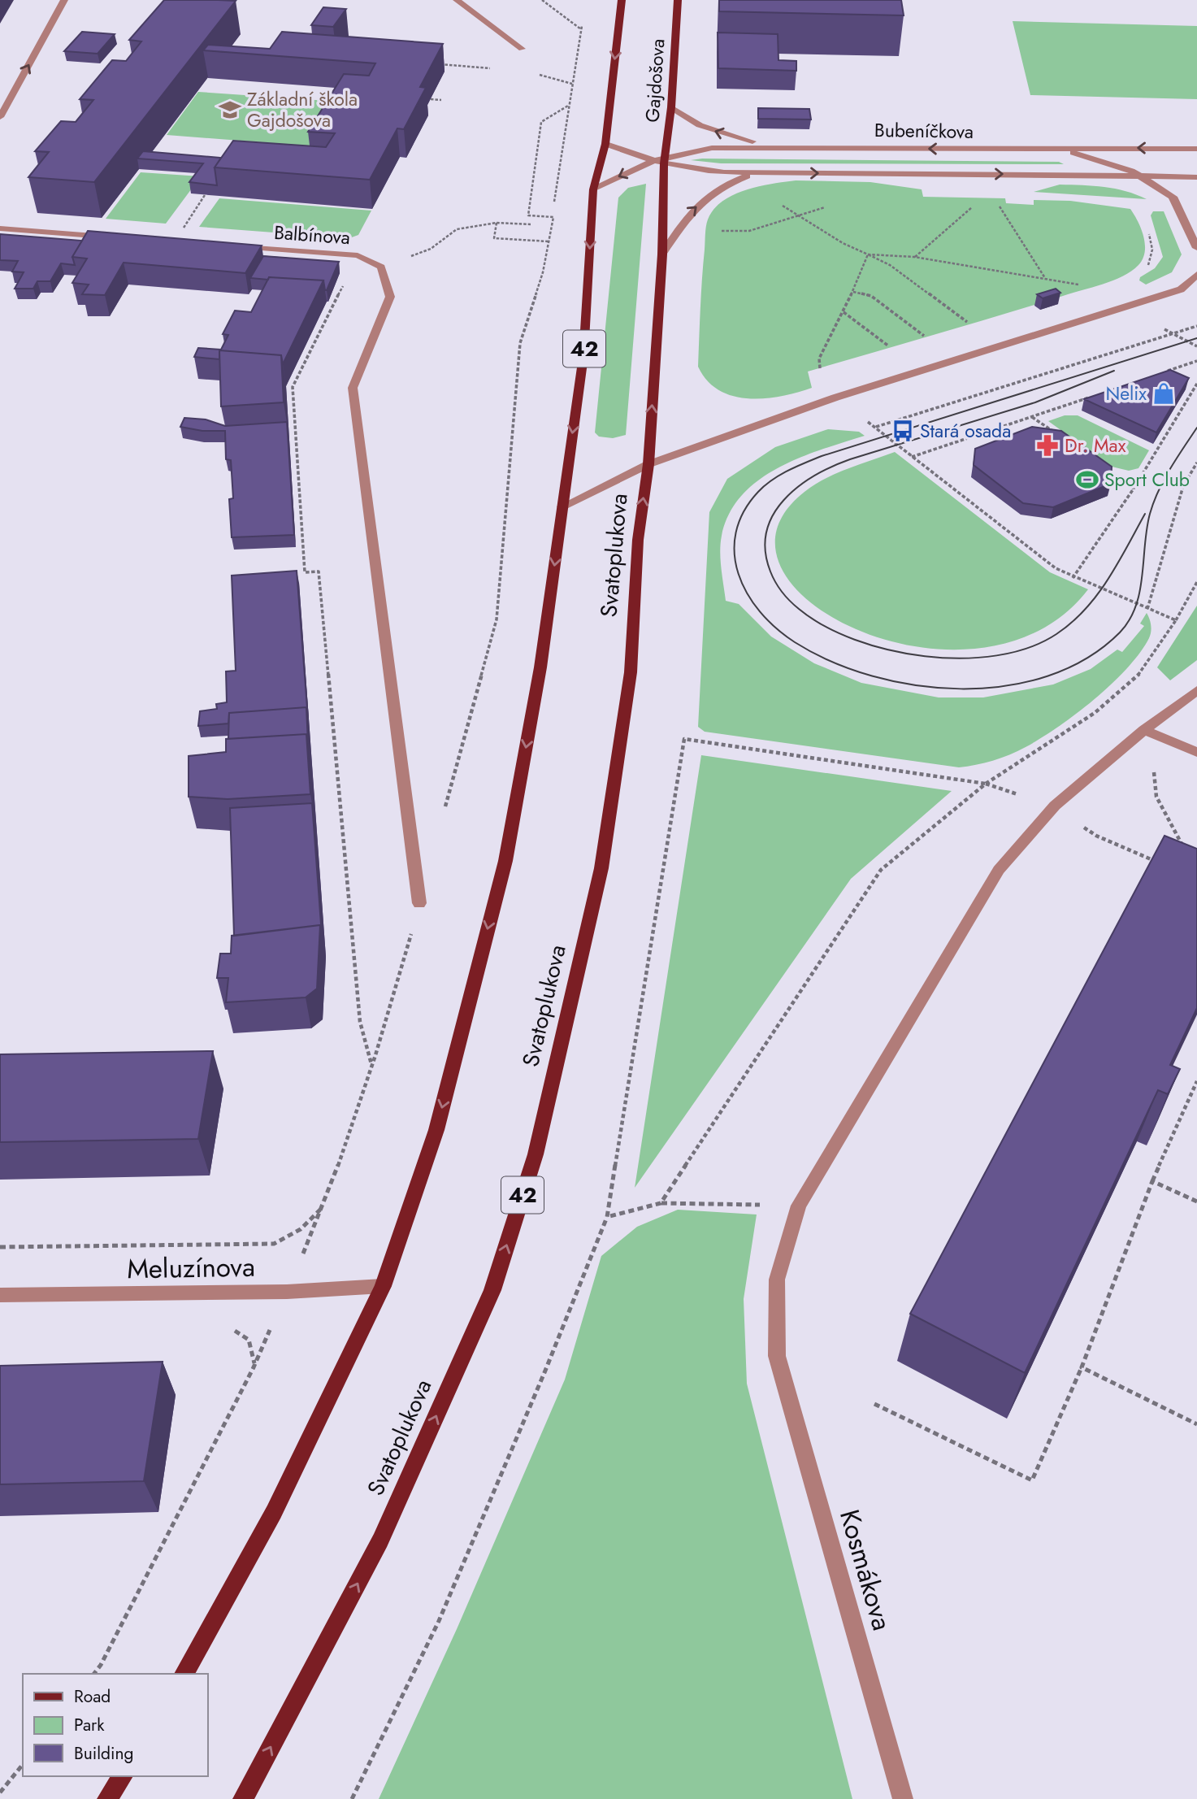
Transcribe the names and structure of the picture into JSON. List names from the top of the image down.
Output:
{
  "streets": {
    "main road": ["Gajdošova", "42", "Svatoplukova"],
    "street": [
      "Bubeníčkova",
      "Balbínova",
      "Meluzínova",
      "Kosmákova"
    ]
  },
  "crossings": [
    ["Gajdošova", "Bubeníčkova"],
    ["Gajdošova", "42"],
    ["Gajdošova", "Svatoplukova"],
    ["Bubeníčkova", "42"],
    ["Bubeníčkova", "Svatoplukova"],
    ["42", "Meluzínova"]
  ],
  "places": {
    "school or university": ["Základní škola Gajdošova"],
    "shop": ["Nelix"],
    "bus stop": ["Stará osada"],
    "pharmacy": ["Dr. Max"],
    "sports": ["Sport Club"]
  },
  "legend": ["Road", "Park", "Building"]
}
